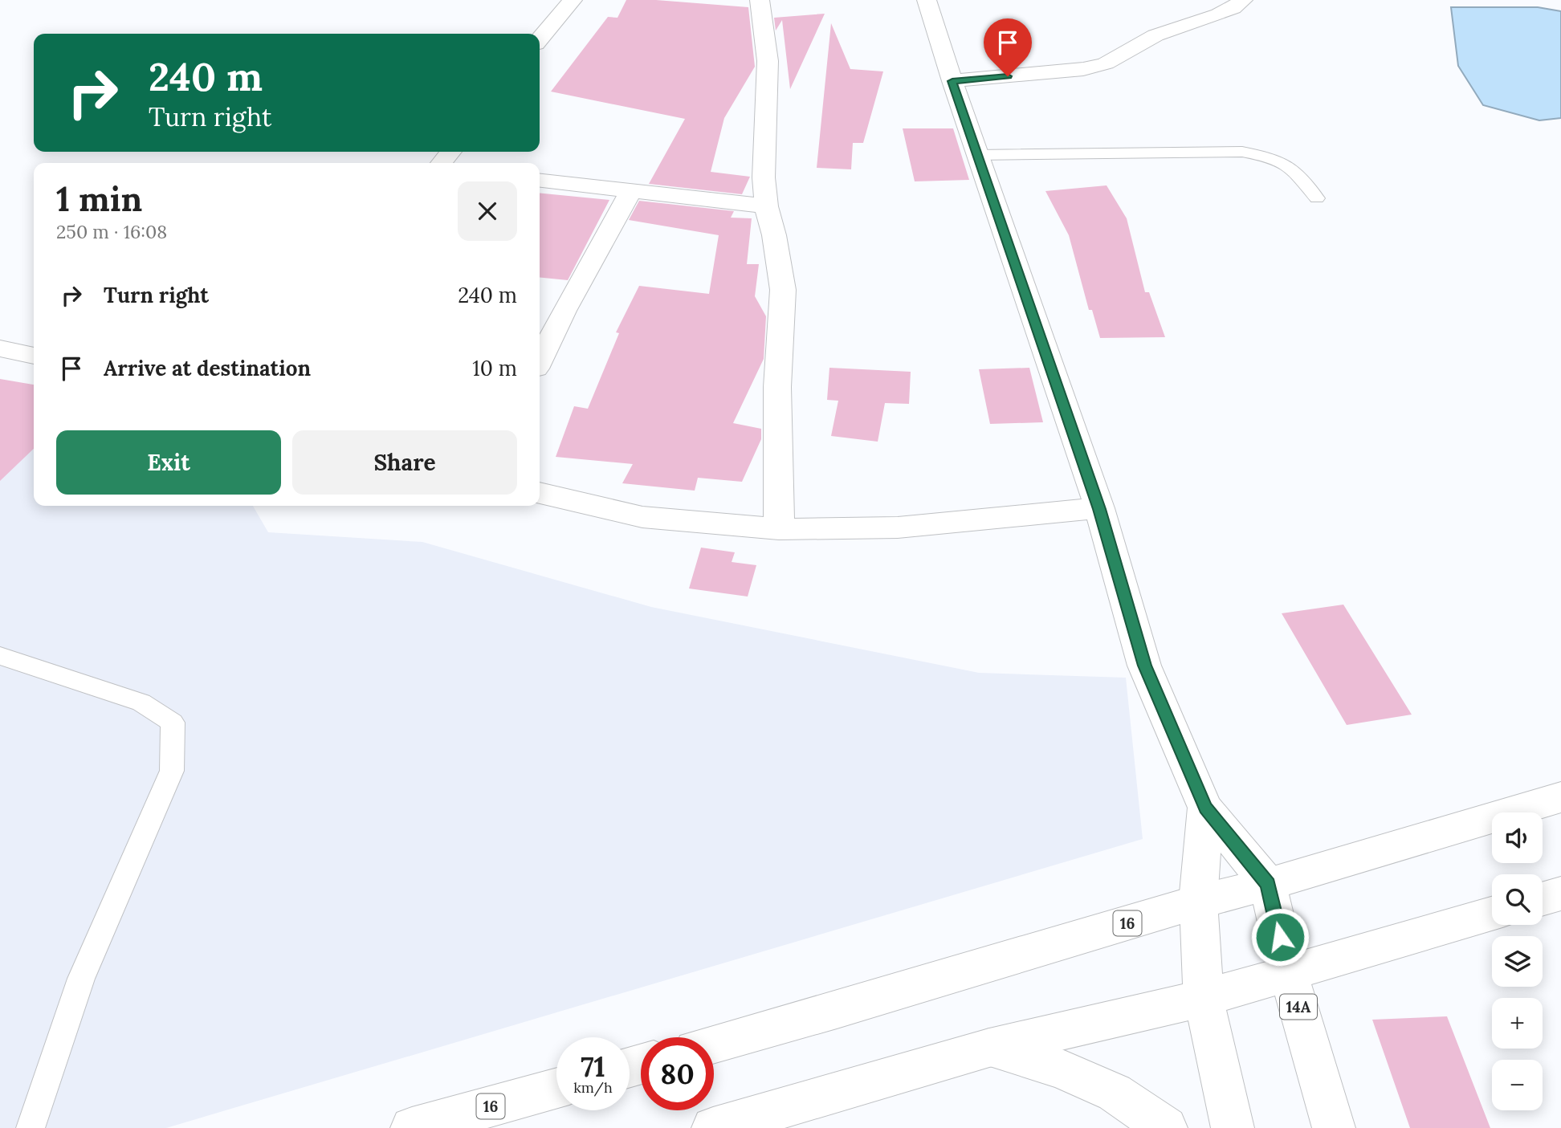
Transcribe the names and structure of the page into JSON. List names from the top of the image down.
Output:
{
  "streets": {
    "main road": ["16", "14A"]
  },
  "crossings": [
    ["16", "14A"]
  ],
  "page": {
    "turn": ["240 m", "Turn right"],
    "heading": ["1 min", "250 m · 16:08"],
    "list": [
      {
        "name": "Turn right",
        "value": "240 m"
      },
      {
        "name": "Arrive at destination",
        "value": "10 m"
      }
    ],
    "buttons": ["Exit", "Share"],
    "map_buttons": ["+", "−"],
    "speed": "71 km/h",
    "limit": "80"
  }
}
